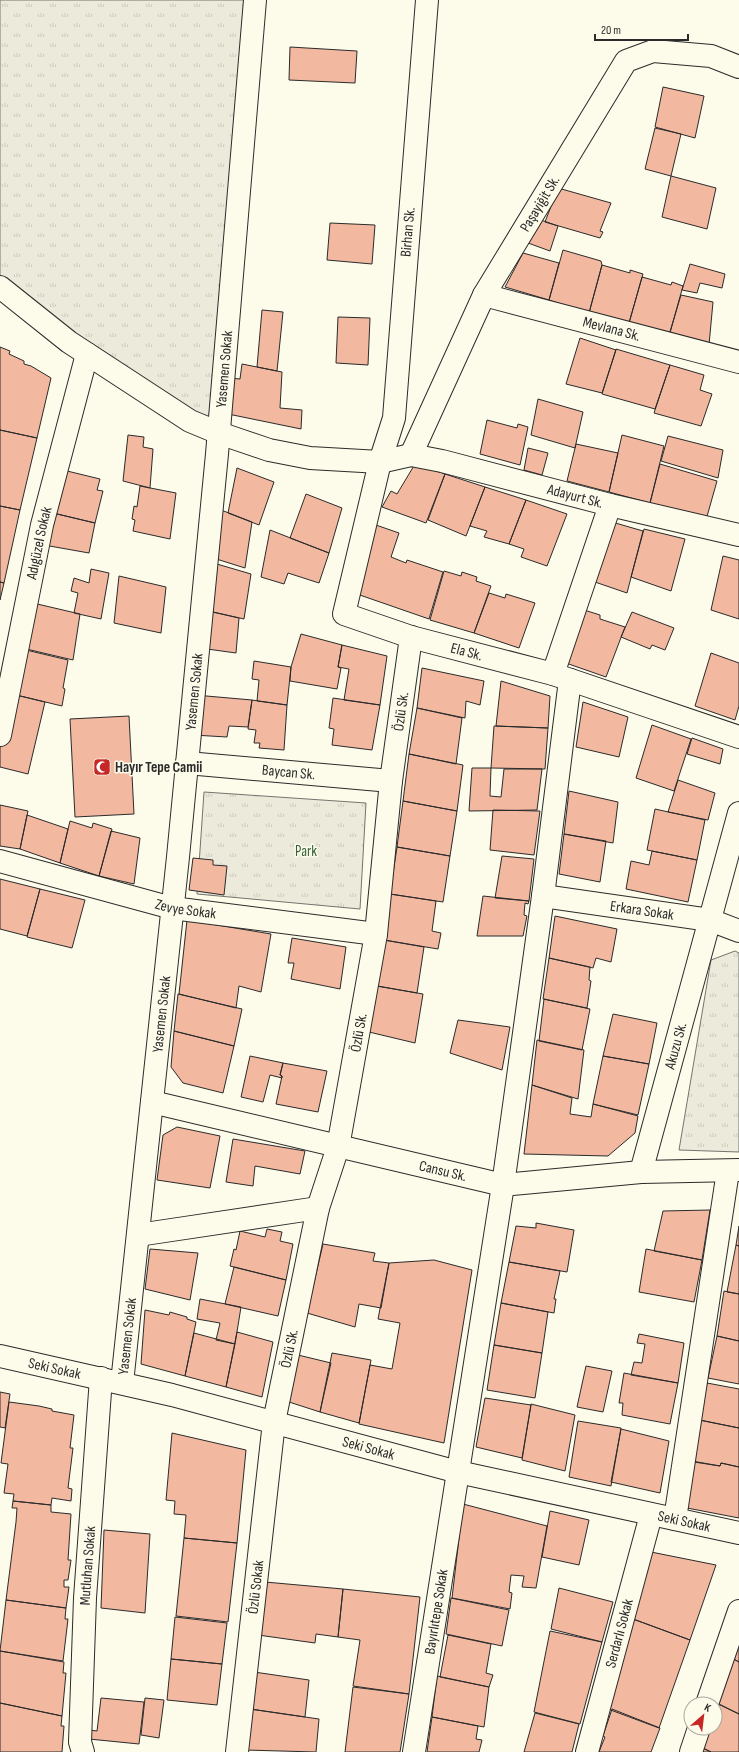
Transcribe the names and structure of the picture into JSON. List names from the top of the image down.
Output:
{
  "streets": {
    "street": [
      "Paşayiğit Sk.",
      "Birhan Sk.",
      "Mevlana Sk.",
      "Yasemen Sokak",
      "Adayurt Sk.",
      "Adıgüzel Sokak",
      "Ela Sk.",
      "Özlü Sk.",
      "Baycan Sk.",
      "Zevye Sokak",
      "Erkara Sokak",
      "Akuzu Sk.",
      "Cansu Sk.",
      "Seki Sokak",
      "Mutluhan Sokak",
      "Özlü Sokak",
      "Bayırlıtepe Sokak",
      "Serdarlı Sokak"
    ]
  },
  "crossings": [
    ["Paşayiğit Sk.", "Mevlana Sk."],
    ["Paşayiğit Sk.", "Adayurt Sk."],
    ["Birhan Sk.", "Ela Sk."],
    ["Yasemen Sokak", "Baycan Sk."],
    ["Yasemen Sokak", "Zevye Sokak"],
    ["Yasemen Sokak", "Cansu Sk."],
    ["Yasemen Sokak", "Seki Sokak"],
    ["Adayurt Sk.", "Bayırlıtepe Sokak"],
    ["Ela Sk.", "Özlü Sk."],
    ["Ela Sk.", "Bayırlıtepe Sokak"],
    ["Özlü Sk.", "Baycan Sk."],
    ["Özlü Sk.", "Zevye Sokak"],
    ["Özlü Sk.", "Cansu Sk."],
    ["Özlü Sk.", "Seki Sokak"],
    ["Özlü Sk.", "Özlü Sokak"],
    ["Erkara Sokak", "Akuzu Sk."],
    ["Erkara Sokak", "Bayırlıtepe Sokak"],
    ["Akuzu Sk.", "Cansu Sk."],
    ["Cansu Sk.", "Bayırlıtepe Sokak"],
    ["Seki Sokak", "Mutluhan Sokak"],
    ["Seki Sokak", "Özlü Sokak"],
    ["Seki Sokak", "Bayırlıtepe Sokak"],
    ["Seki Sokak", "Serdarlı Sokak"]
  ],
  "parks": ["Park"],
  "places": {
    "mosque": ["Hayır Tepe Camii"]
  },
  "scale_bar": "20 m",
  "north": "top right"
}
